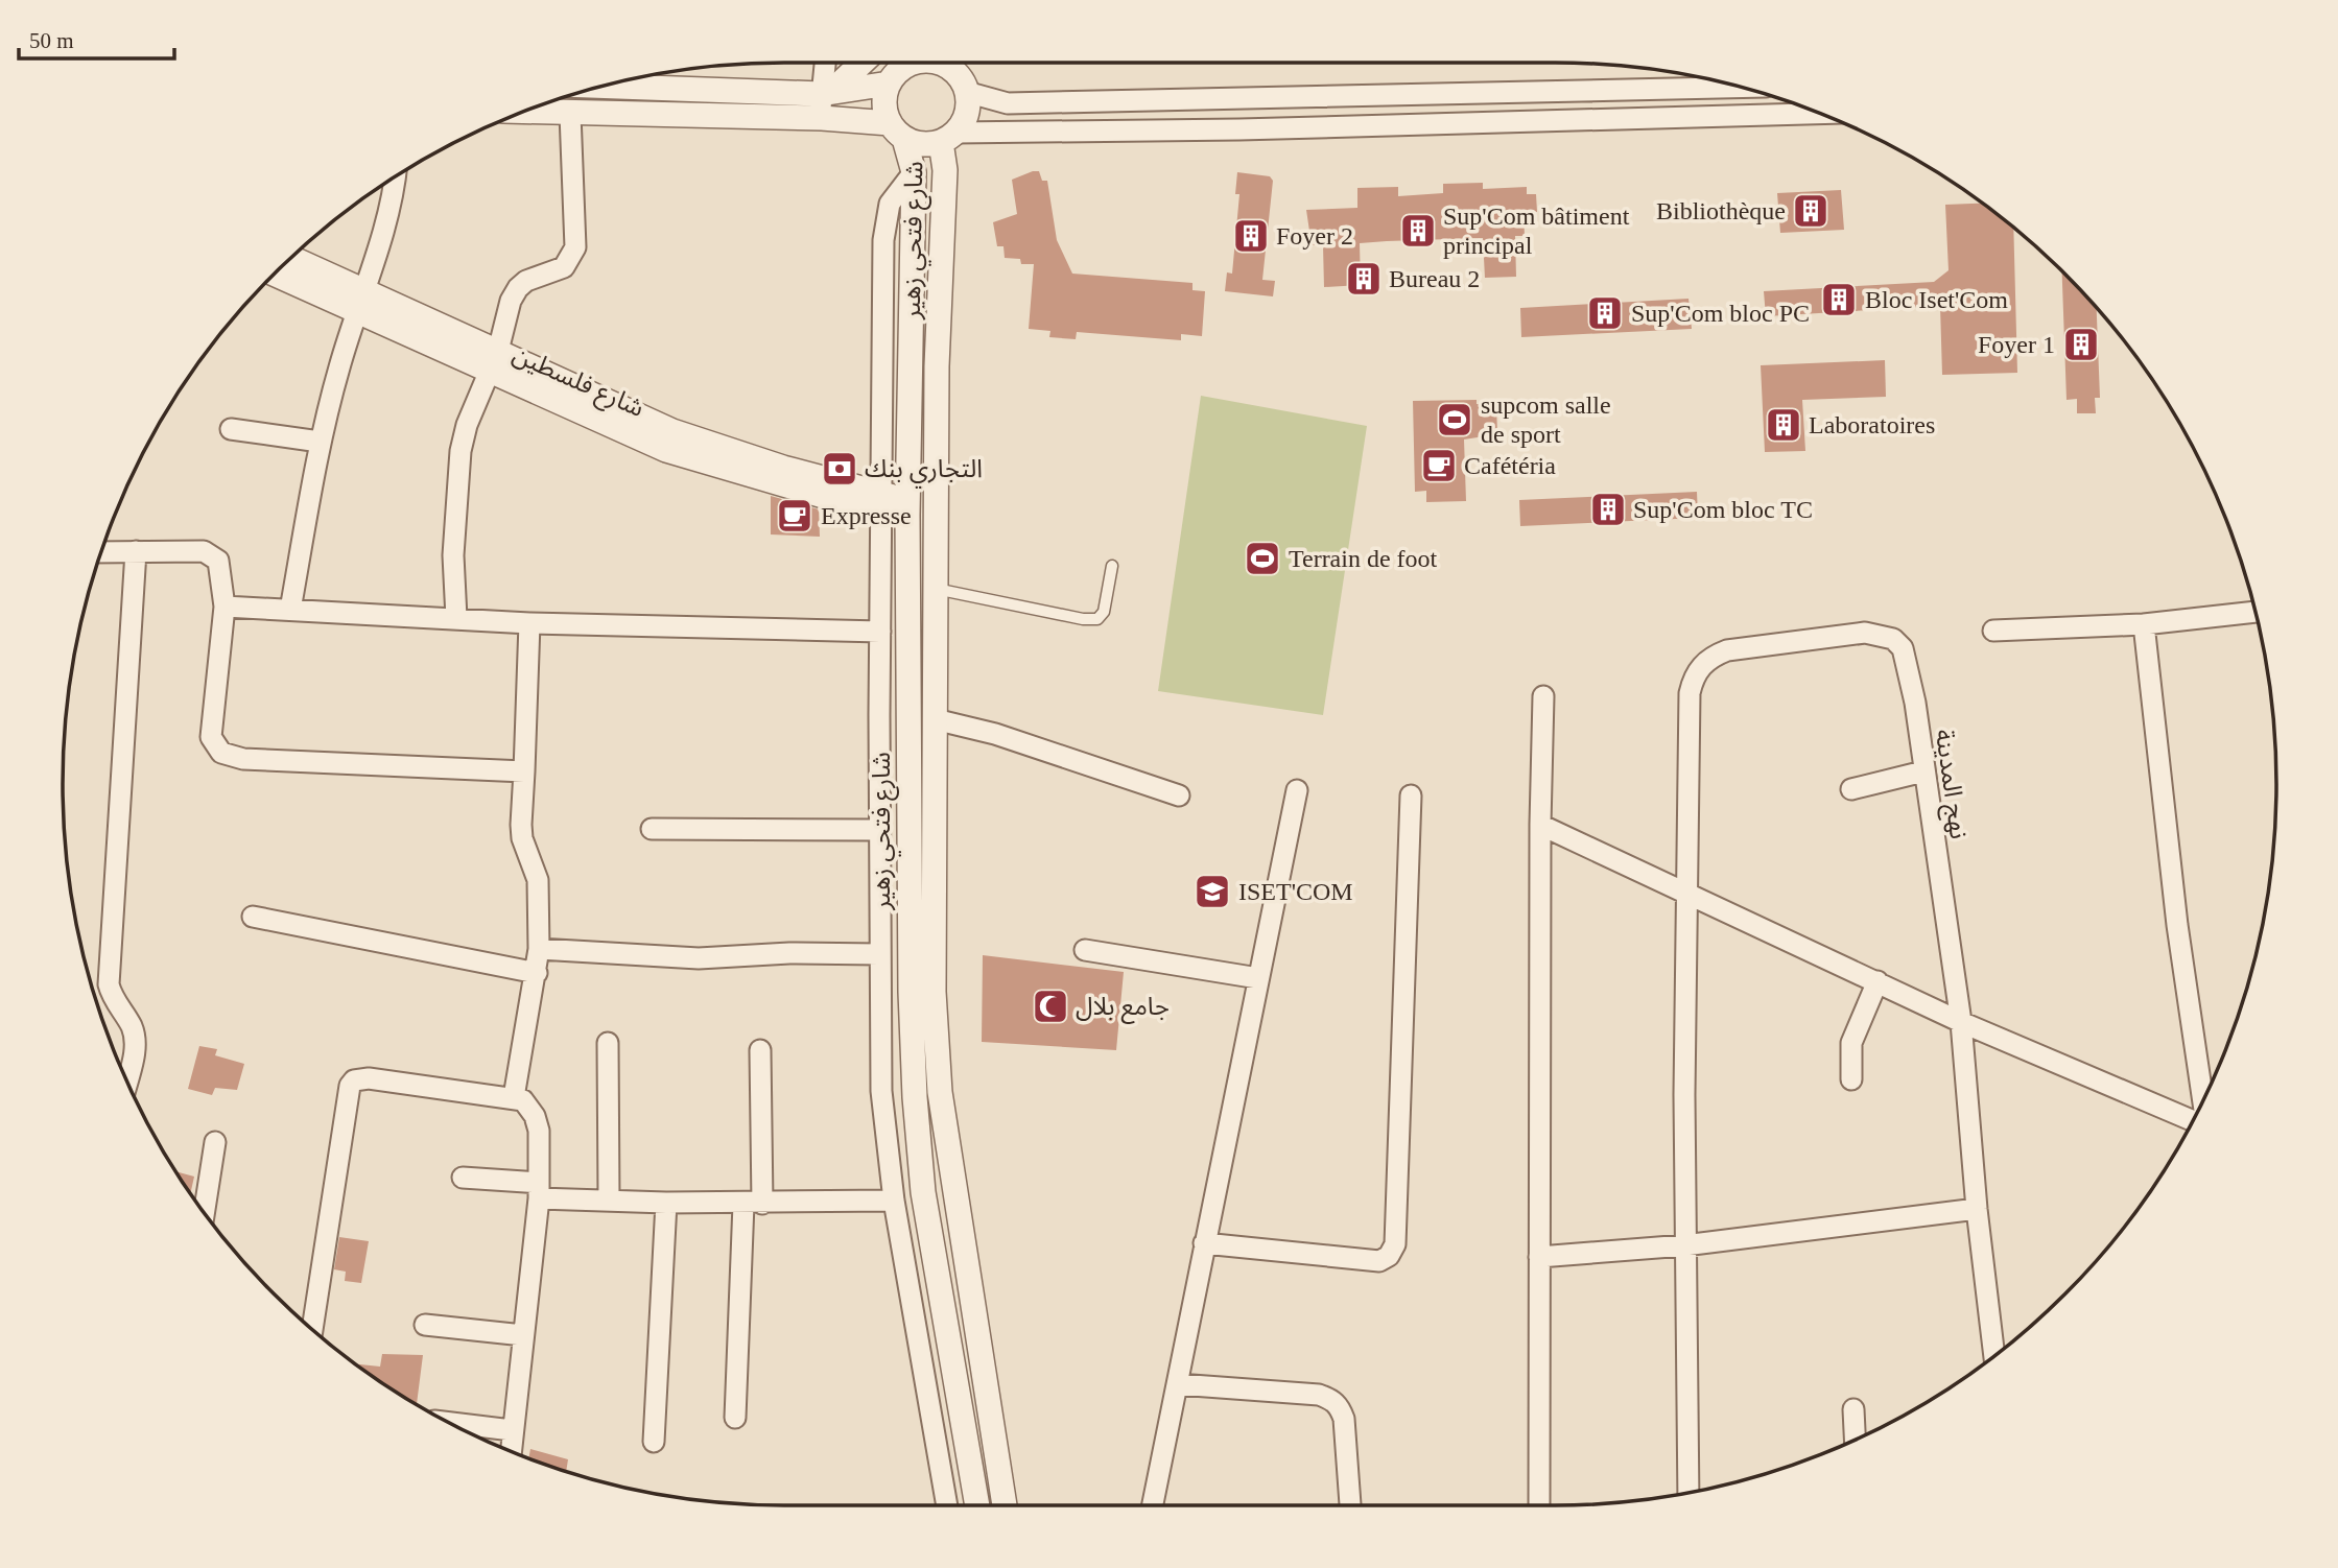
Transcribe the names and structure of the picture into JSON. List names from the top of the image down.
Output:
{
  "streets": {
    "street": ["شارع فتحي زهير", "شارع فلسطين", "نهج المدينة"]
  },
  "crossings": [
    ["شارع فتحي زهير", "شارع فلسطين"]
  ],
  "places": {
    "building": [
      "Bibliothèque",
      "Sup'Com bâtiment principal",
      "Foyer 2",
      "Bureau 2",
      "Bloc Iset'Com",
      "Sup'Com bloc PC",
      "Foyer 1",
      "Laboratoires",
      "Sup'Com bloc TC"
    ],
    "sports": ["supcom salle de sport", "Terrain de foot"],
    "cafe": ["Cafétéria", "Expresse"],
    "bank": ["التجاري بنك"],
    "school or university": ["ISET'COM"],
    "mosque": ["جامع بلال"]
  },
  "scale_bar": "50 m"
}
